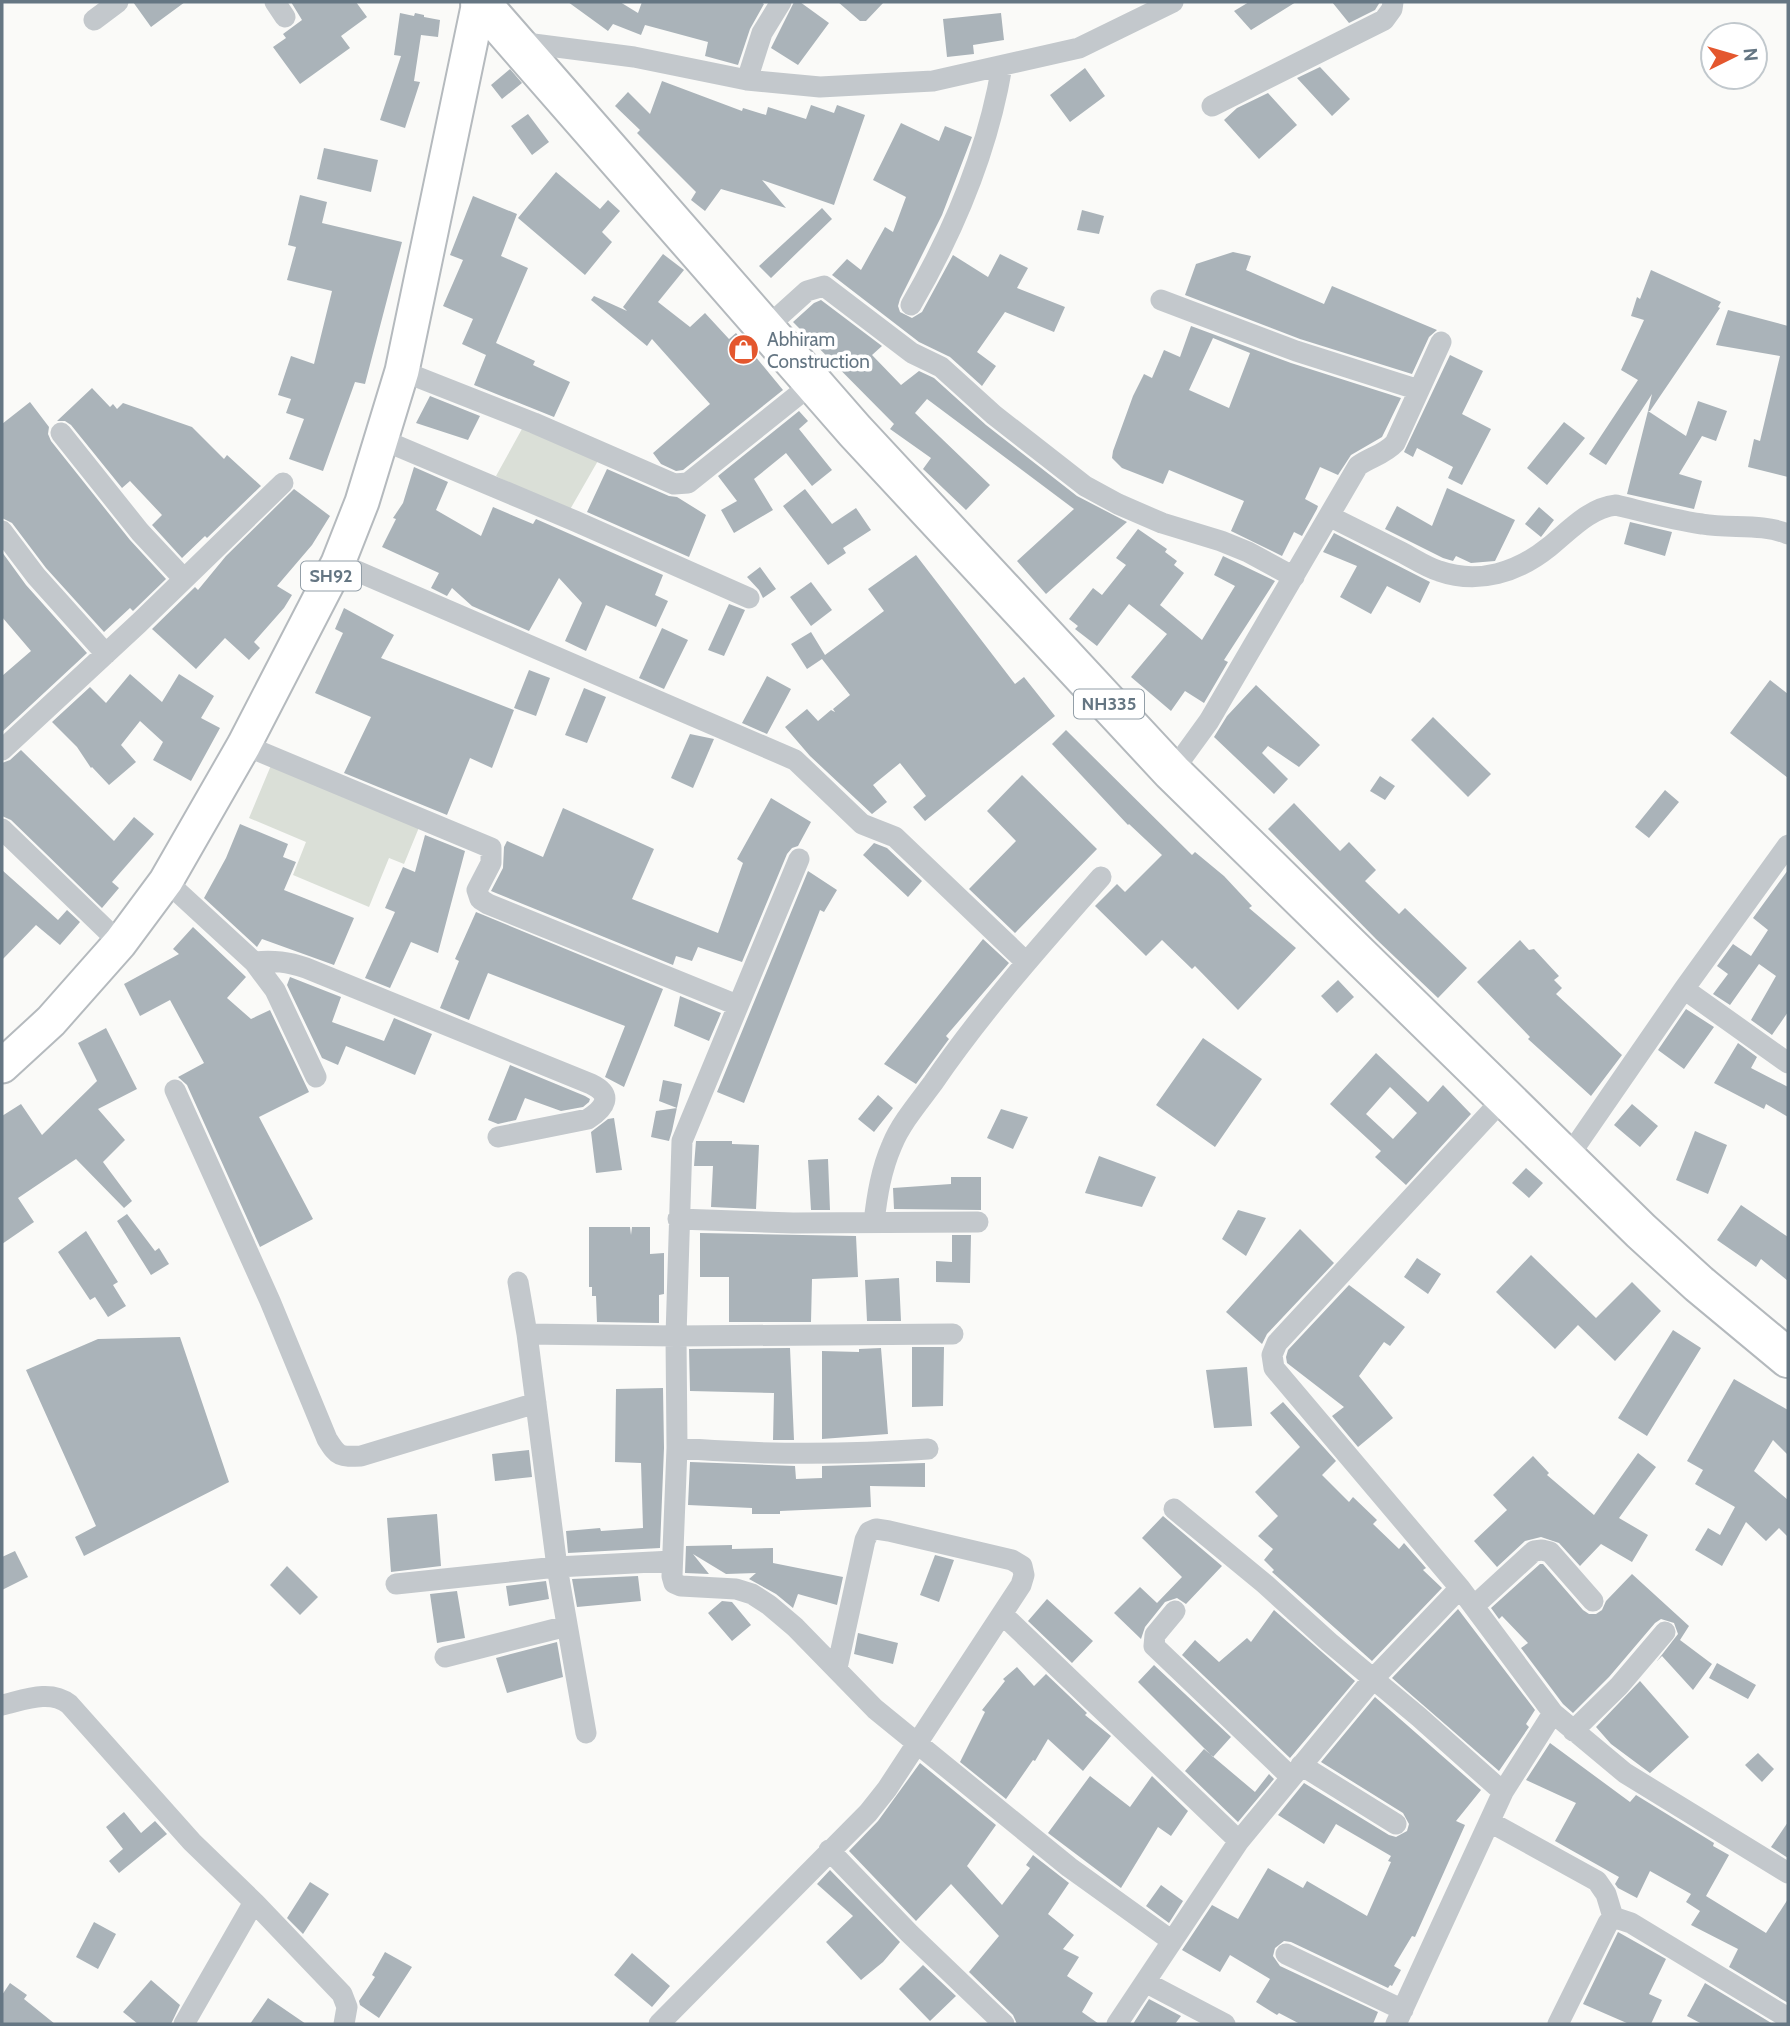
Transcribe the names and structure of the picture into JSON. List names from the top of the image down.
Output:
{
  "streets": {
    "highway": ["NH335"],
    "main road": ["SH92"]
  },
  "crossings": [
    ["SH92", "NH335"]
  ],
  "places": {
    "shop": ["Abhiram Construction"]
  },
  "north": "right"
}
